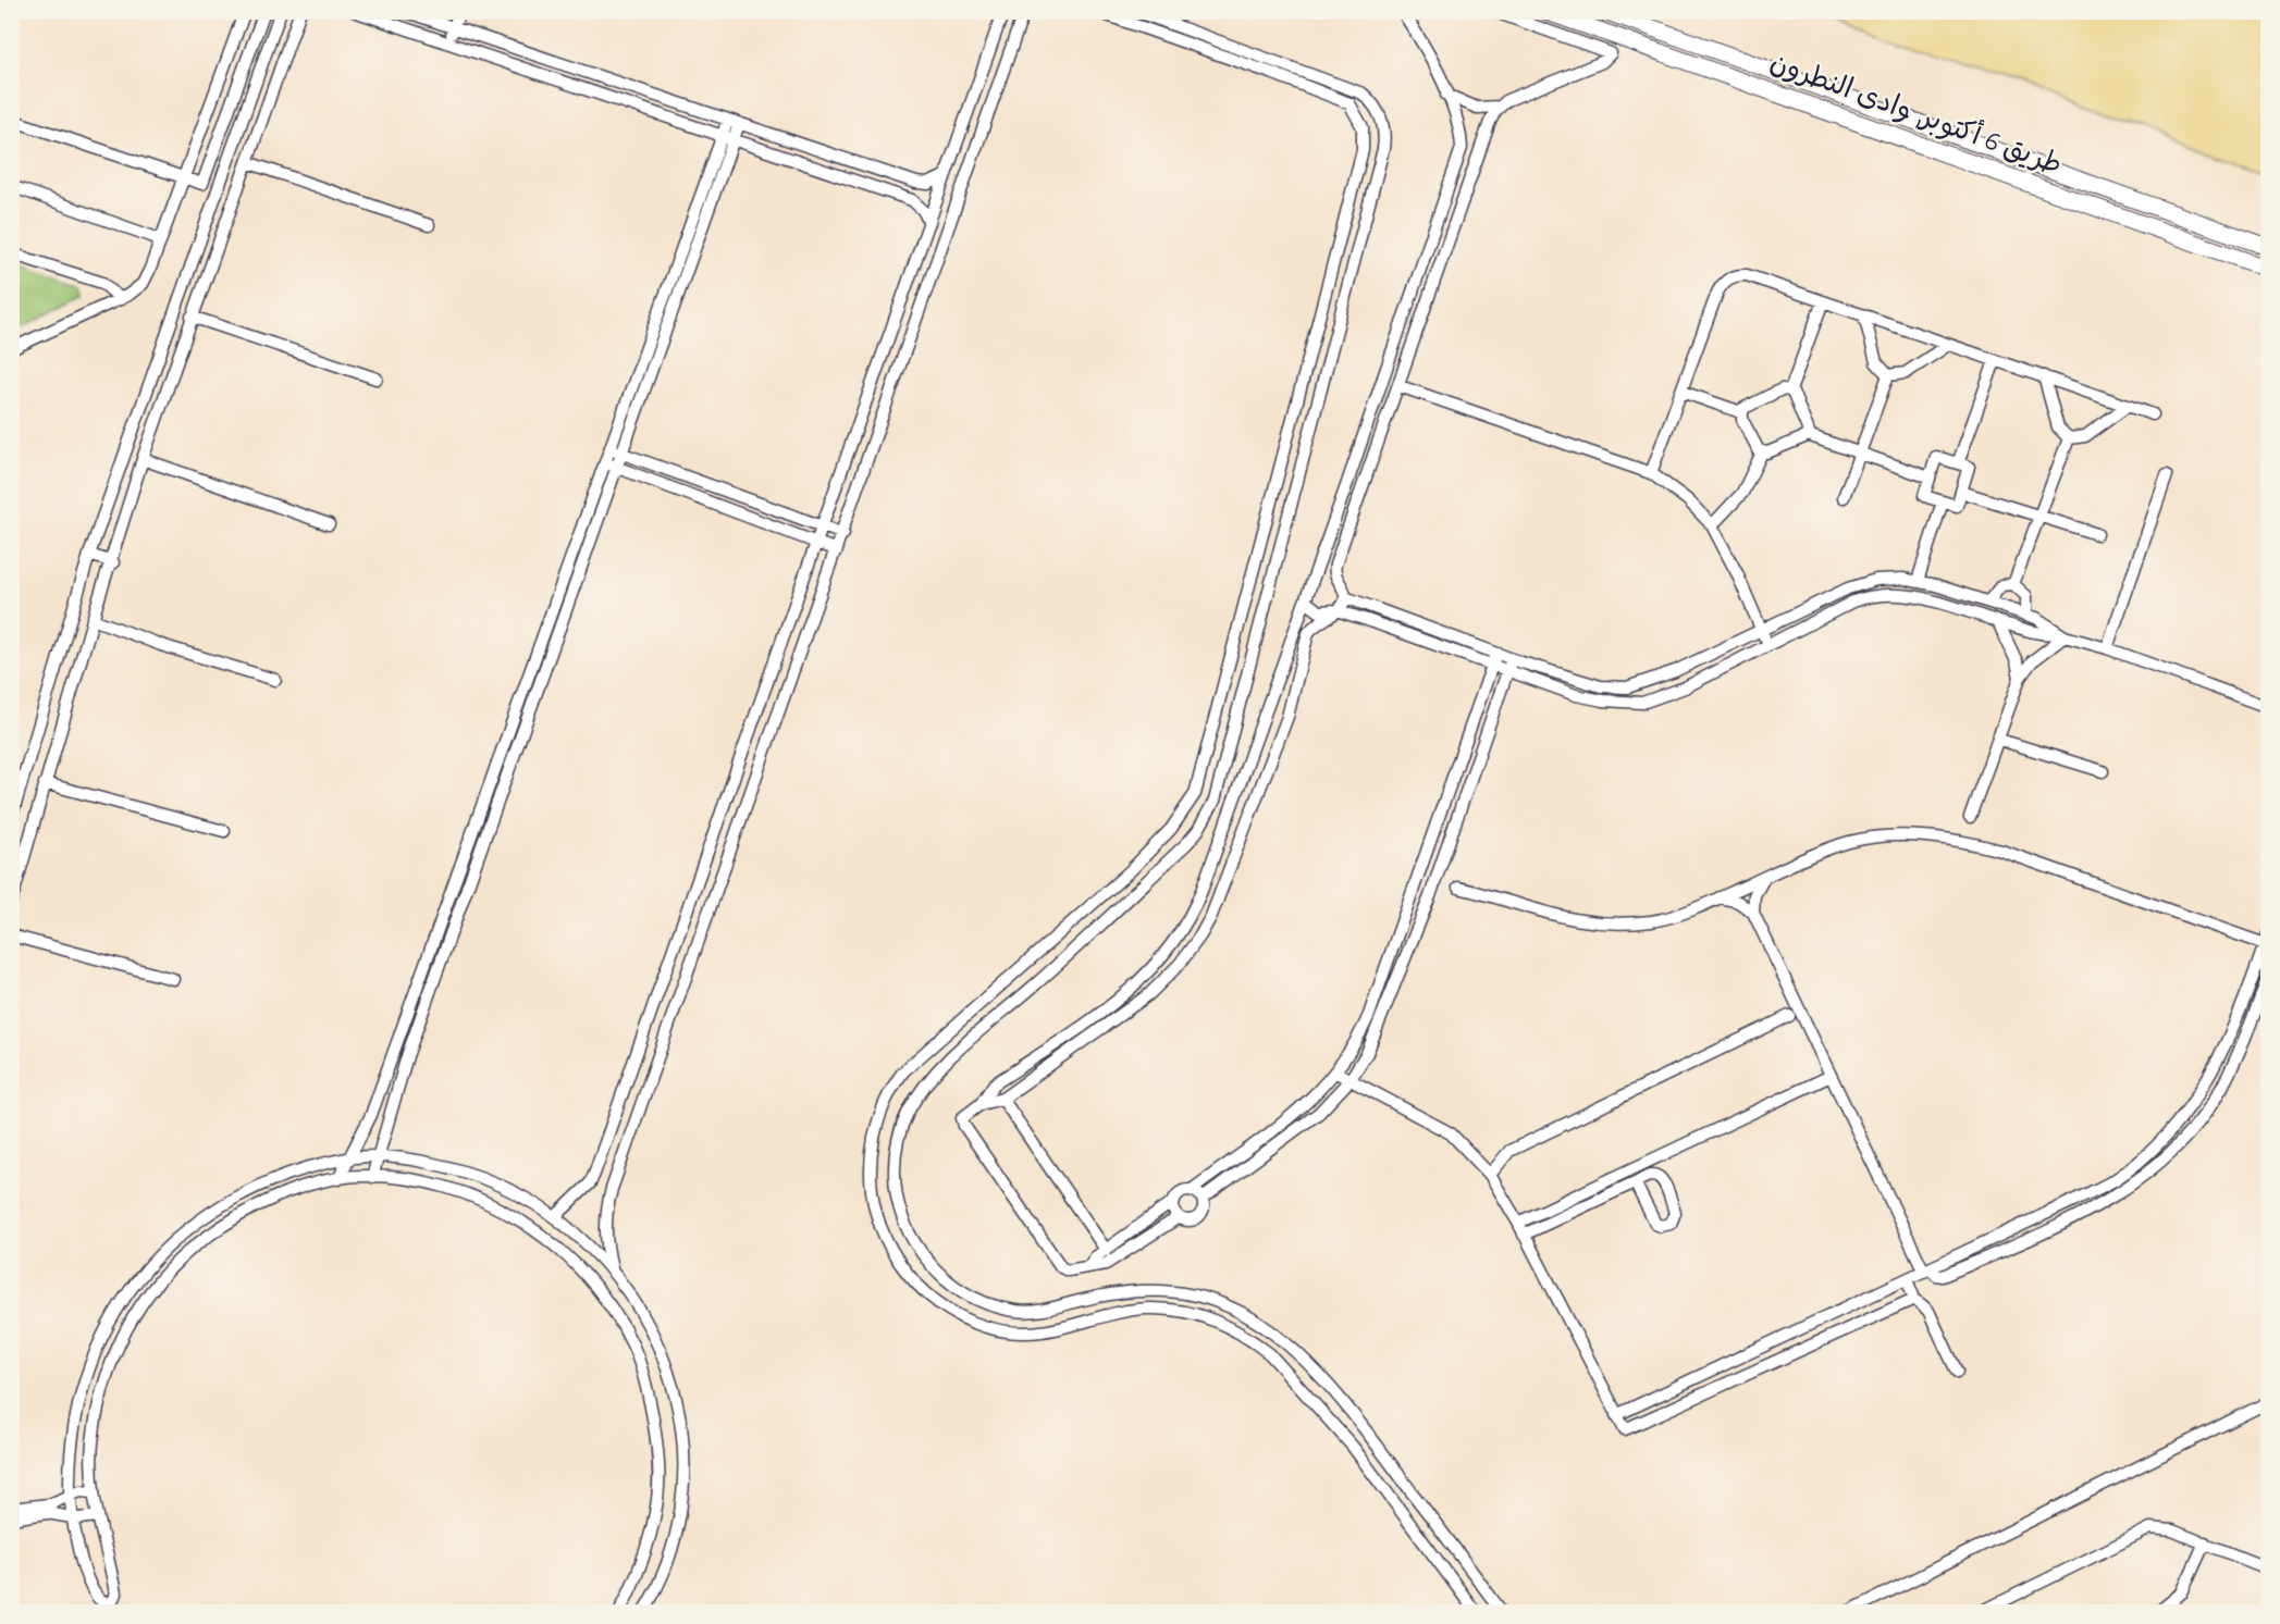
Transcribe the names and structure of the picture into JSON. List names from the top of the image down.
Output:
{
  "streets": {
    "street": ["طريق 6 أكتوبر, وادى النطرون"]
  }
}
